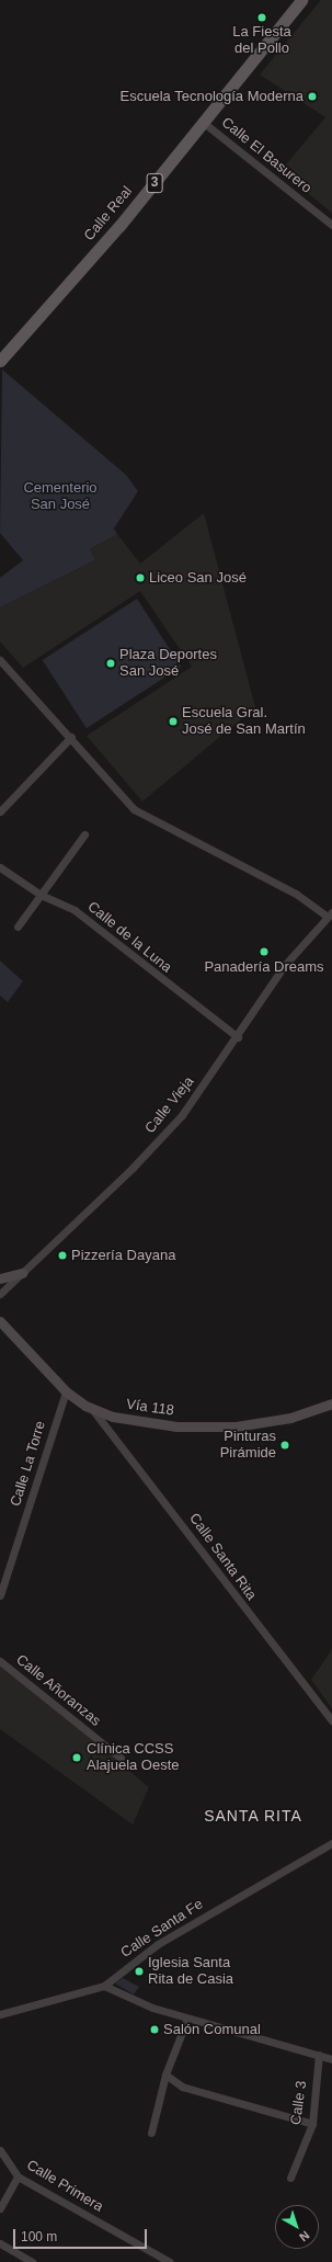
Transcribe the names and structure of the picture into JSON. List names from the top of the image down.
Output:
{
  "streets": {
    "main road": ["3", "Calle Real", "Vía 118"],
    "street": [
      "Calle El Basurero",
      "Calle de la Luna",
      "Calle Vieja",
      "Calle La Torre",
      "Calle Santa Rita",
      "Calle Añoranzas",
      "Calle Santa Fe",
      "Calle 3",
      "Calle Primera"
    ]
  },
  "crossings": [
    ["Calle El Basurero", "Calle Real"],
    ["Calle de la Luna", "Calle Vieja"],
    ["Vía 118", "Calle La Torre"],
    ["Vía 118", "Calle Santa Rita"]
  ],
  "districts": ["SANTA RITA"],
  "parks": ["Cementerio San José"],
  "places": [
    "La Fiesta del Pollo",
    "Escuela Tecnología Moderna",
    "Liceo San José",
    "Plaza Deportes San José",
    "Escuela Gral. José de San Martín",
    "Panadería Dreams",
    "Pizzería Dayana",
    "Pinturas Pirámide",
    "Clínica CCSS Alajuela Oeste",
    "Iglesia Santa Rita de Casia",
    "Salón Comunal"
  ],
  "scale_bar": "100 m",
  "north": "bottom right"
}
